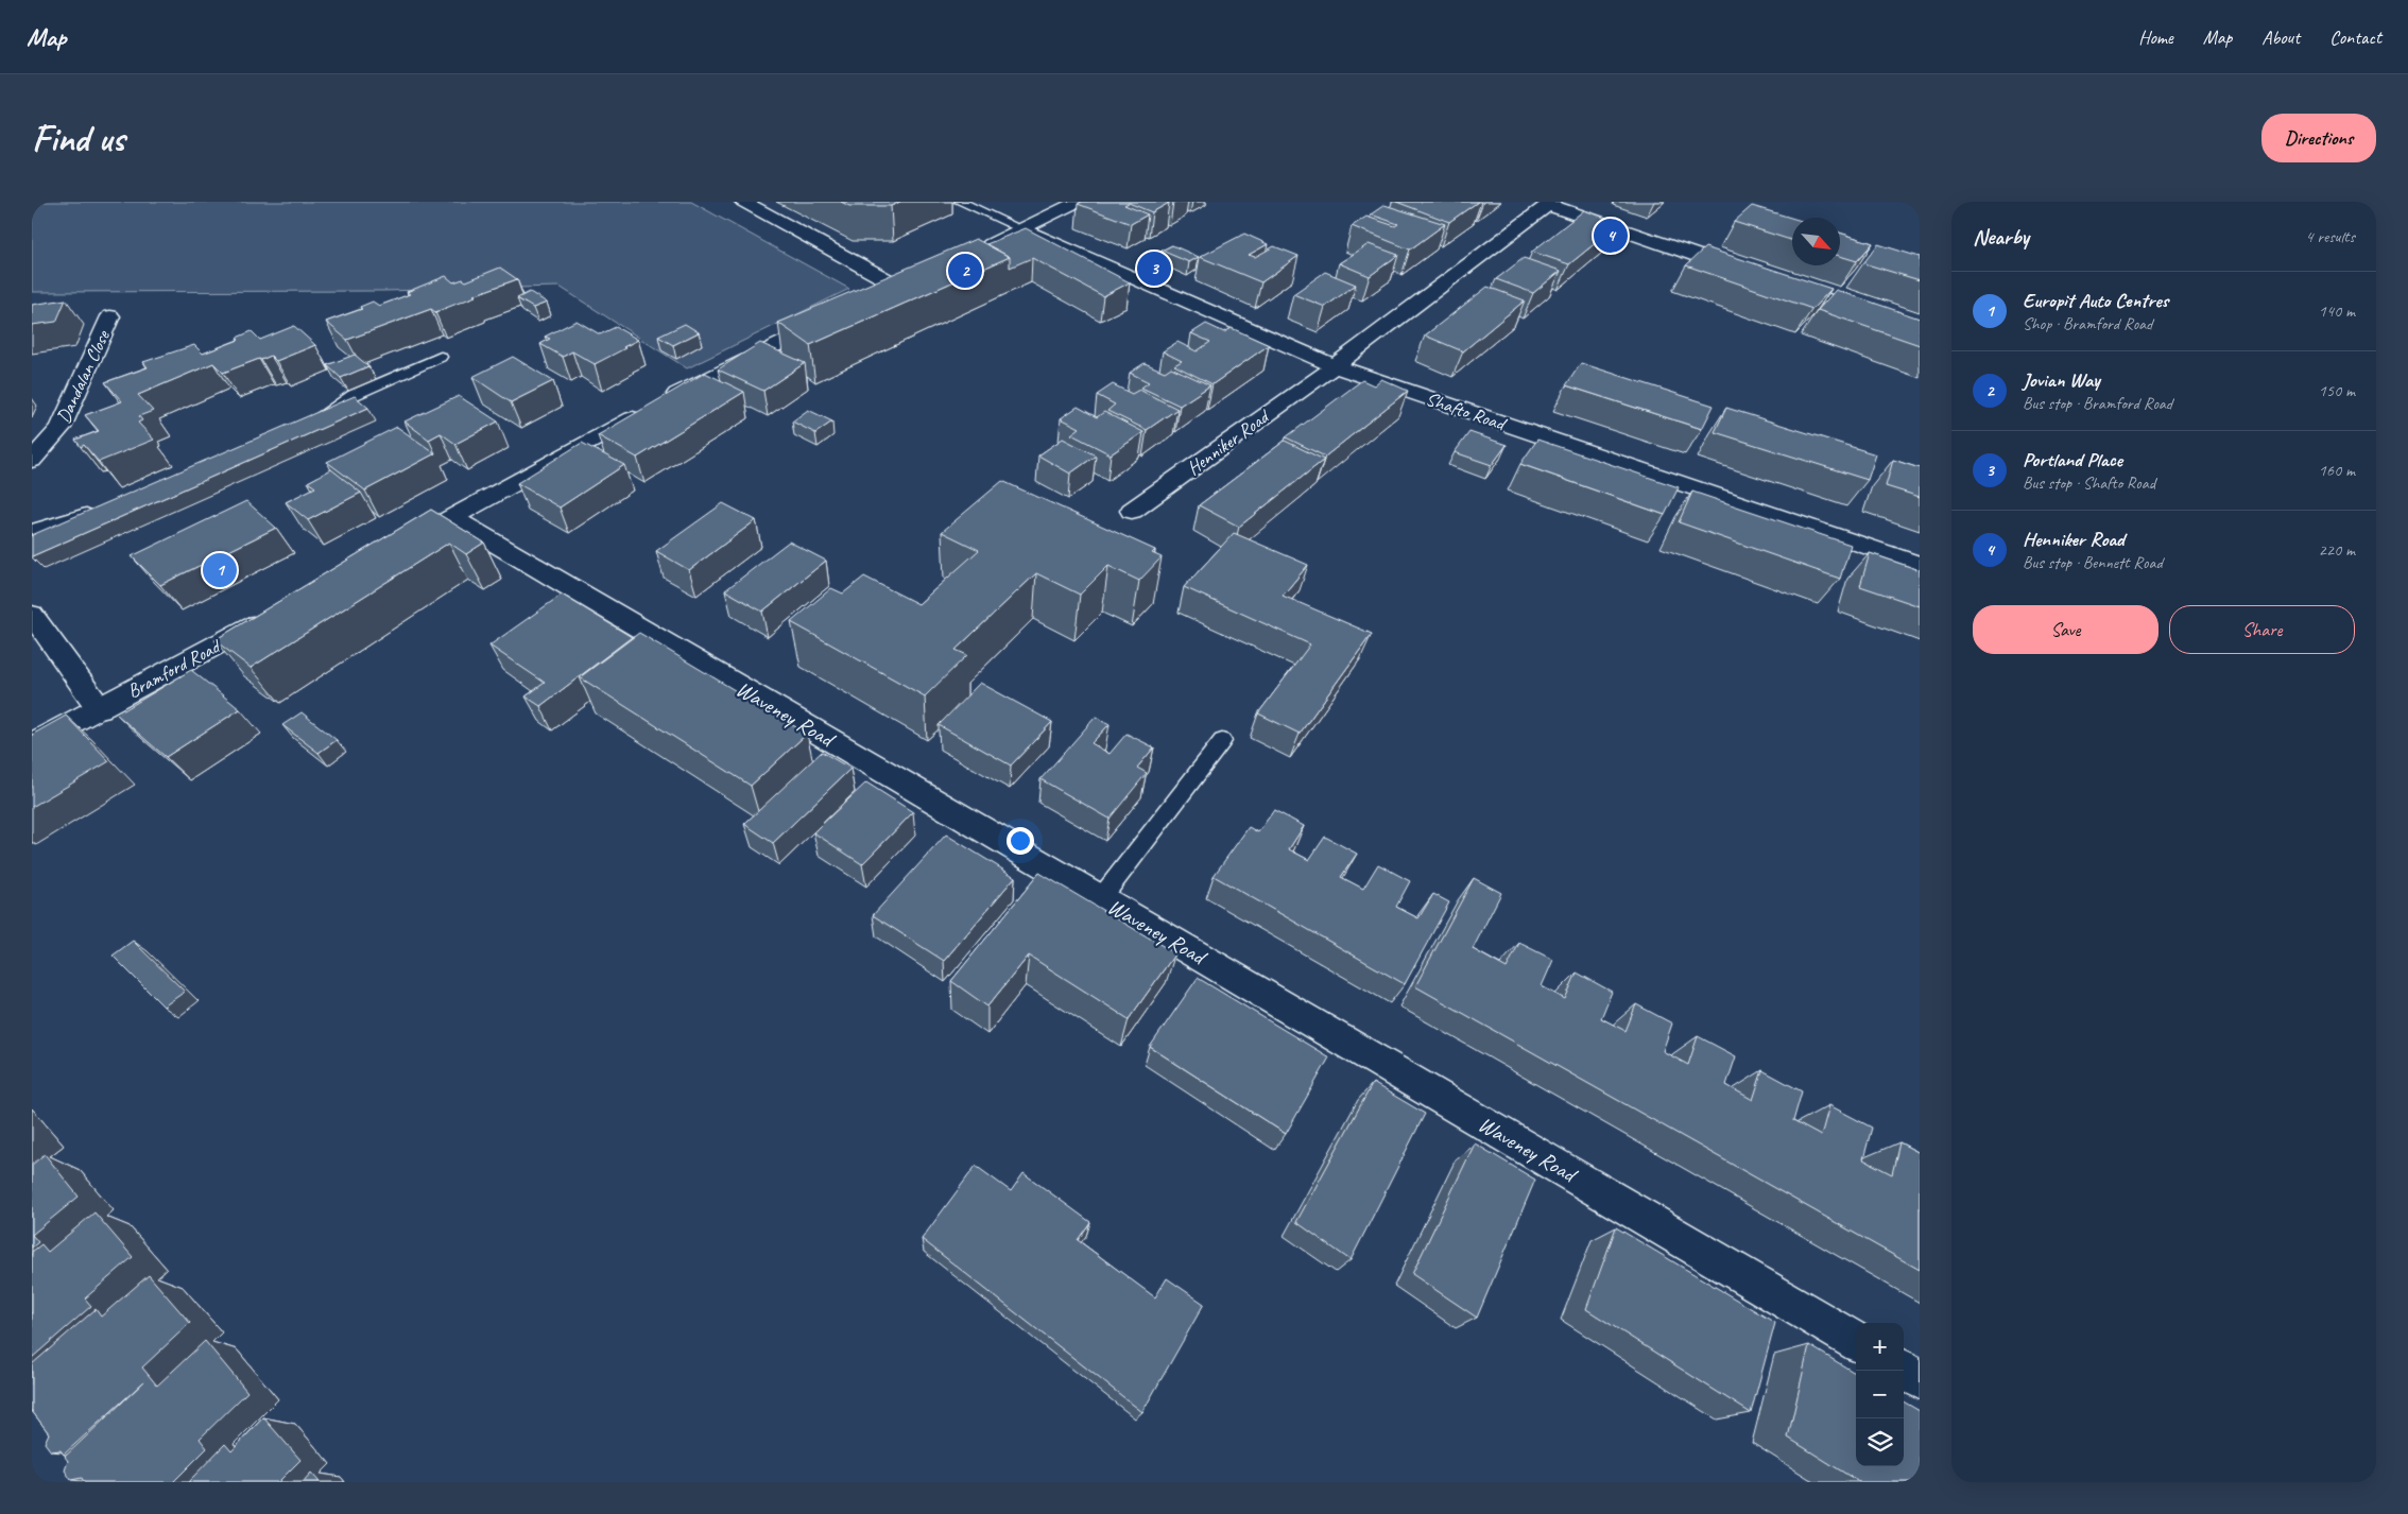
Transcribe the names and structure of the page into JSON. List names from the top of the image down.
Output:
{
  "streets": {
    "street": [
      "Dandalan Close",
      "Shafto Road",
      "Henniker Road",
      "Bramford Road",
      "Waveney Road"
    ]
  },
  "crossings": [
    ["Shafto Road", "Henniker Road"]
  ],
  "north": "bottom right",
  "page": {
    "header": "Map",
    "nav": [
      "Home",
      "Map",
      "About",
      "Contact"
    ],
    "buttons": [
      "Directions",
      ["Save", "Share"]
    ],
    "title": "Find us",
    "heading": ["Nearby", "4 results"],
    "pins": [
      "4",
      "3",
      "2",
      "1"
    ],
    "list": [
      {
        "mark": "1",
        "name": "Europit Auto Centres",
        "note": "Shop · Bramford Road",
        "value": "140 m"
      },
      {
        "mark": "2",
        "name": "Jovian Way",
        "note": "Bus stop · Bramford Road",
        "value": "150 m"
      },
      {
        "mark": "3",
        "name": "Portland Place",
        "note": "Bus stop · Shafto Road",
        "value": "160 m"
      },
      {
        "mark": "4",
        "name": "Henniker Road",
        "note": "Bus stop · Bennett Road",
        "value": "220 m"
      }
    ],
    "map_buttons": ["+", "−"]
  }
}
